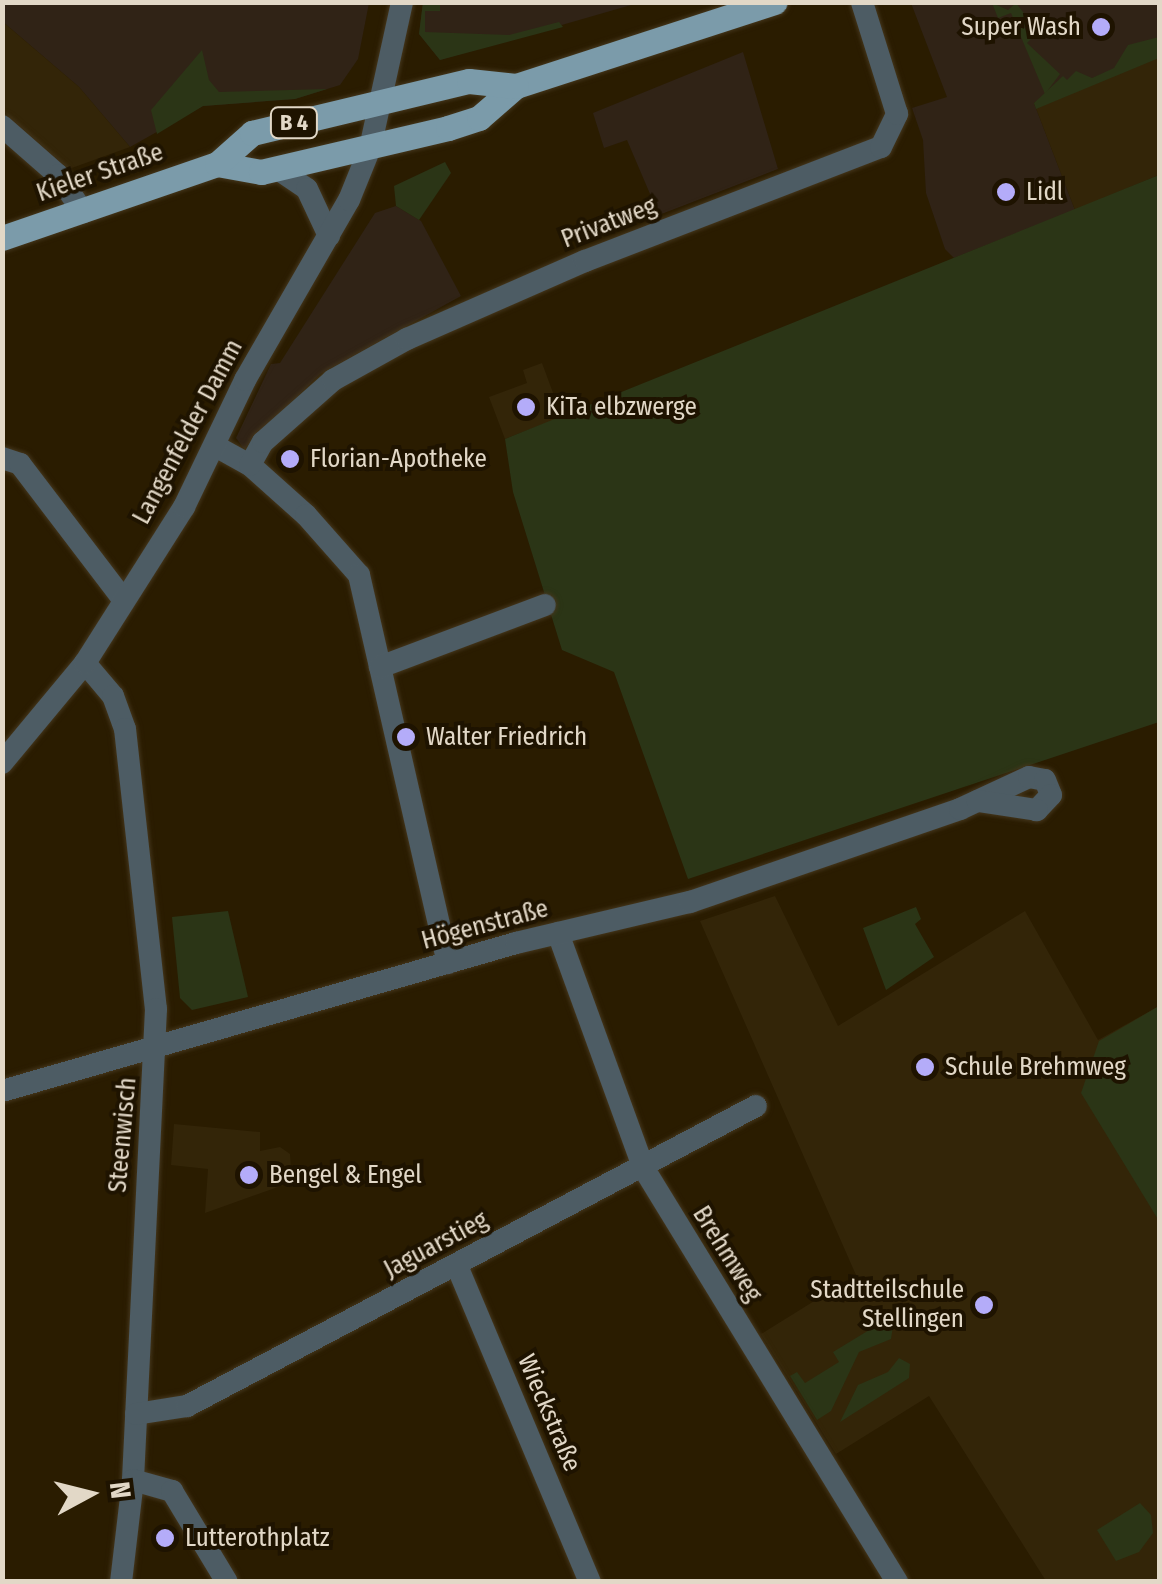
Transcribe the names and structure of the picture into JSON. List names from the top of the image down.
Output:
{
  "streets": {
    "main road": ["B 4", "Kieler Straße"],
    "street": [
      "Privatweg",
      "Langenfelder Damm",
      "Högenstraße",
      "Steenwisch",
      "Jaguarstieg",
      "Brehmweg",
      "Wieckstraße"
    ]
  },
  "crossings": [
    ["Kieler Straße", "Langenfelder Damm"],
    ["Langenfelder Damm", "Steenwisch"],
    ["Högenstraße", "Steenwisch"],
    ["Högenstraße", "Brehmweg"],
    ["Steenwisch", "Jaguarstieg"],
    ["Jaguarstieg", "Brehmweg"],
    ["Jaguarstieg", "Wieckstraße"]
  ],
  "places": [
    "Super Wash",
    "Lidl",
    "KiTa elbzwerge",
    "Florian-Apotheke",
    "Walter Friedrich",
    "Schule Brehmweg",
    "Bengel & Engel",
    "Stadtteilschule Stellingen",
    "Lutterothplatz"
  ],
  "north": "right"
}
